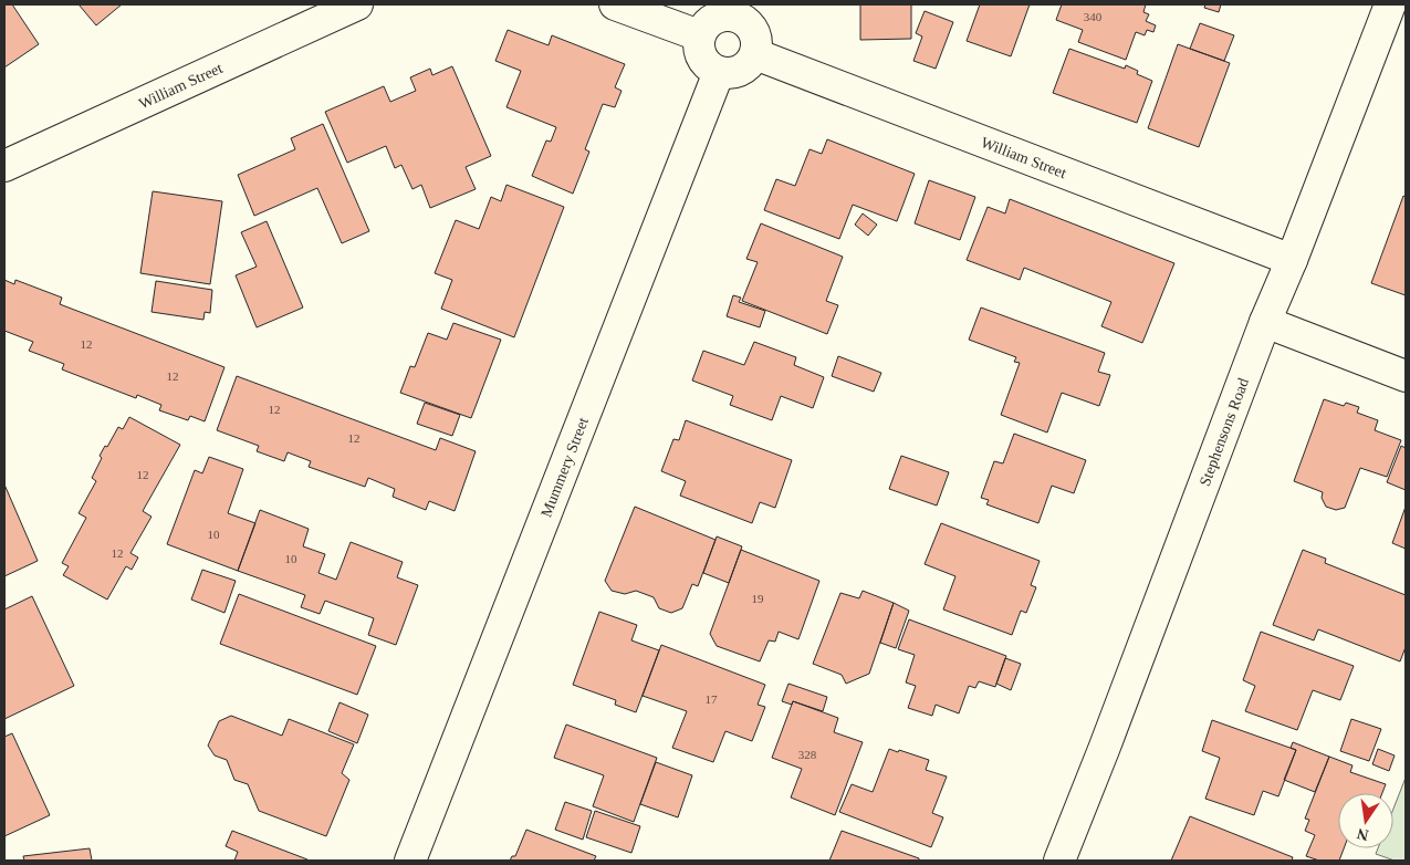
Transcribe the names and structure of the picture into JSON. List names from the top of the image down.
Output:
{
  "streets": {
    "street": ["William Street", "Stephensons Road", "Mummery Street"]
  },
  "crossings": [
    ["William Street", "Stephensons Road"],
    ["William Street", "Mummery Street"]
  ],
  "house_numbers": [
    "340",
    "12",
    "12",
    "12",
    "12",
    "12",
    "10",
    "12",
    "10",
    "19",
    "17",
    "328"
  ],
  "north": "bottom"
}
